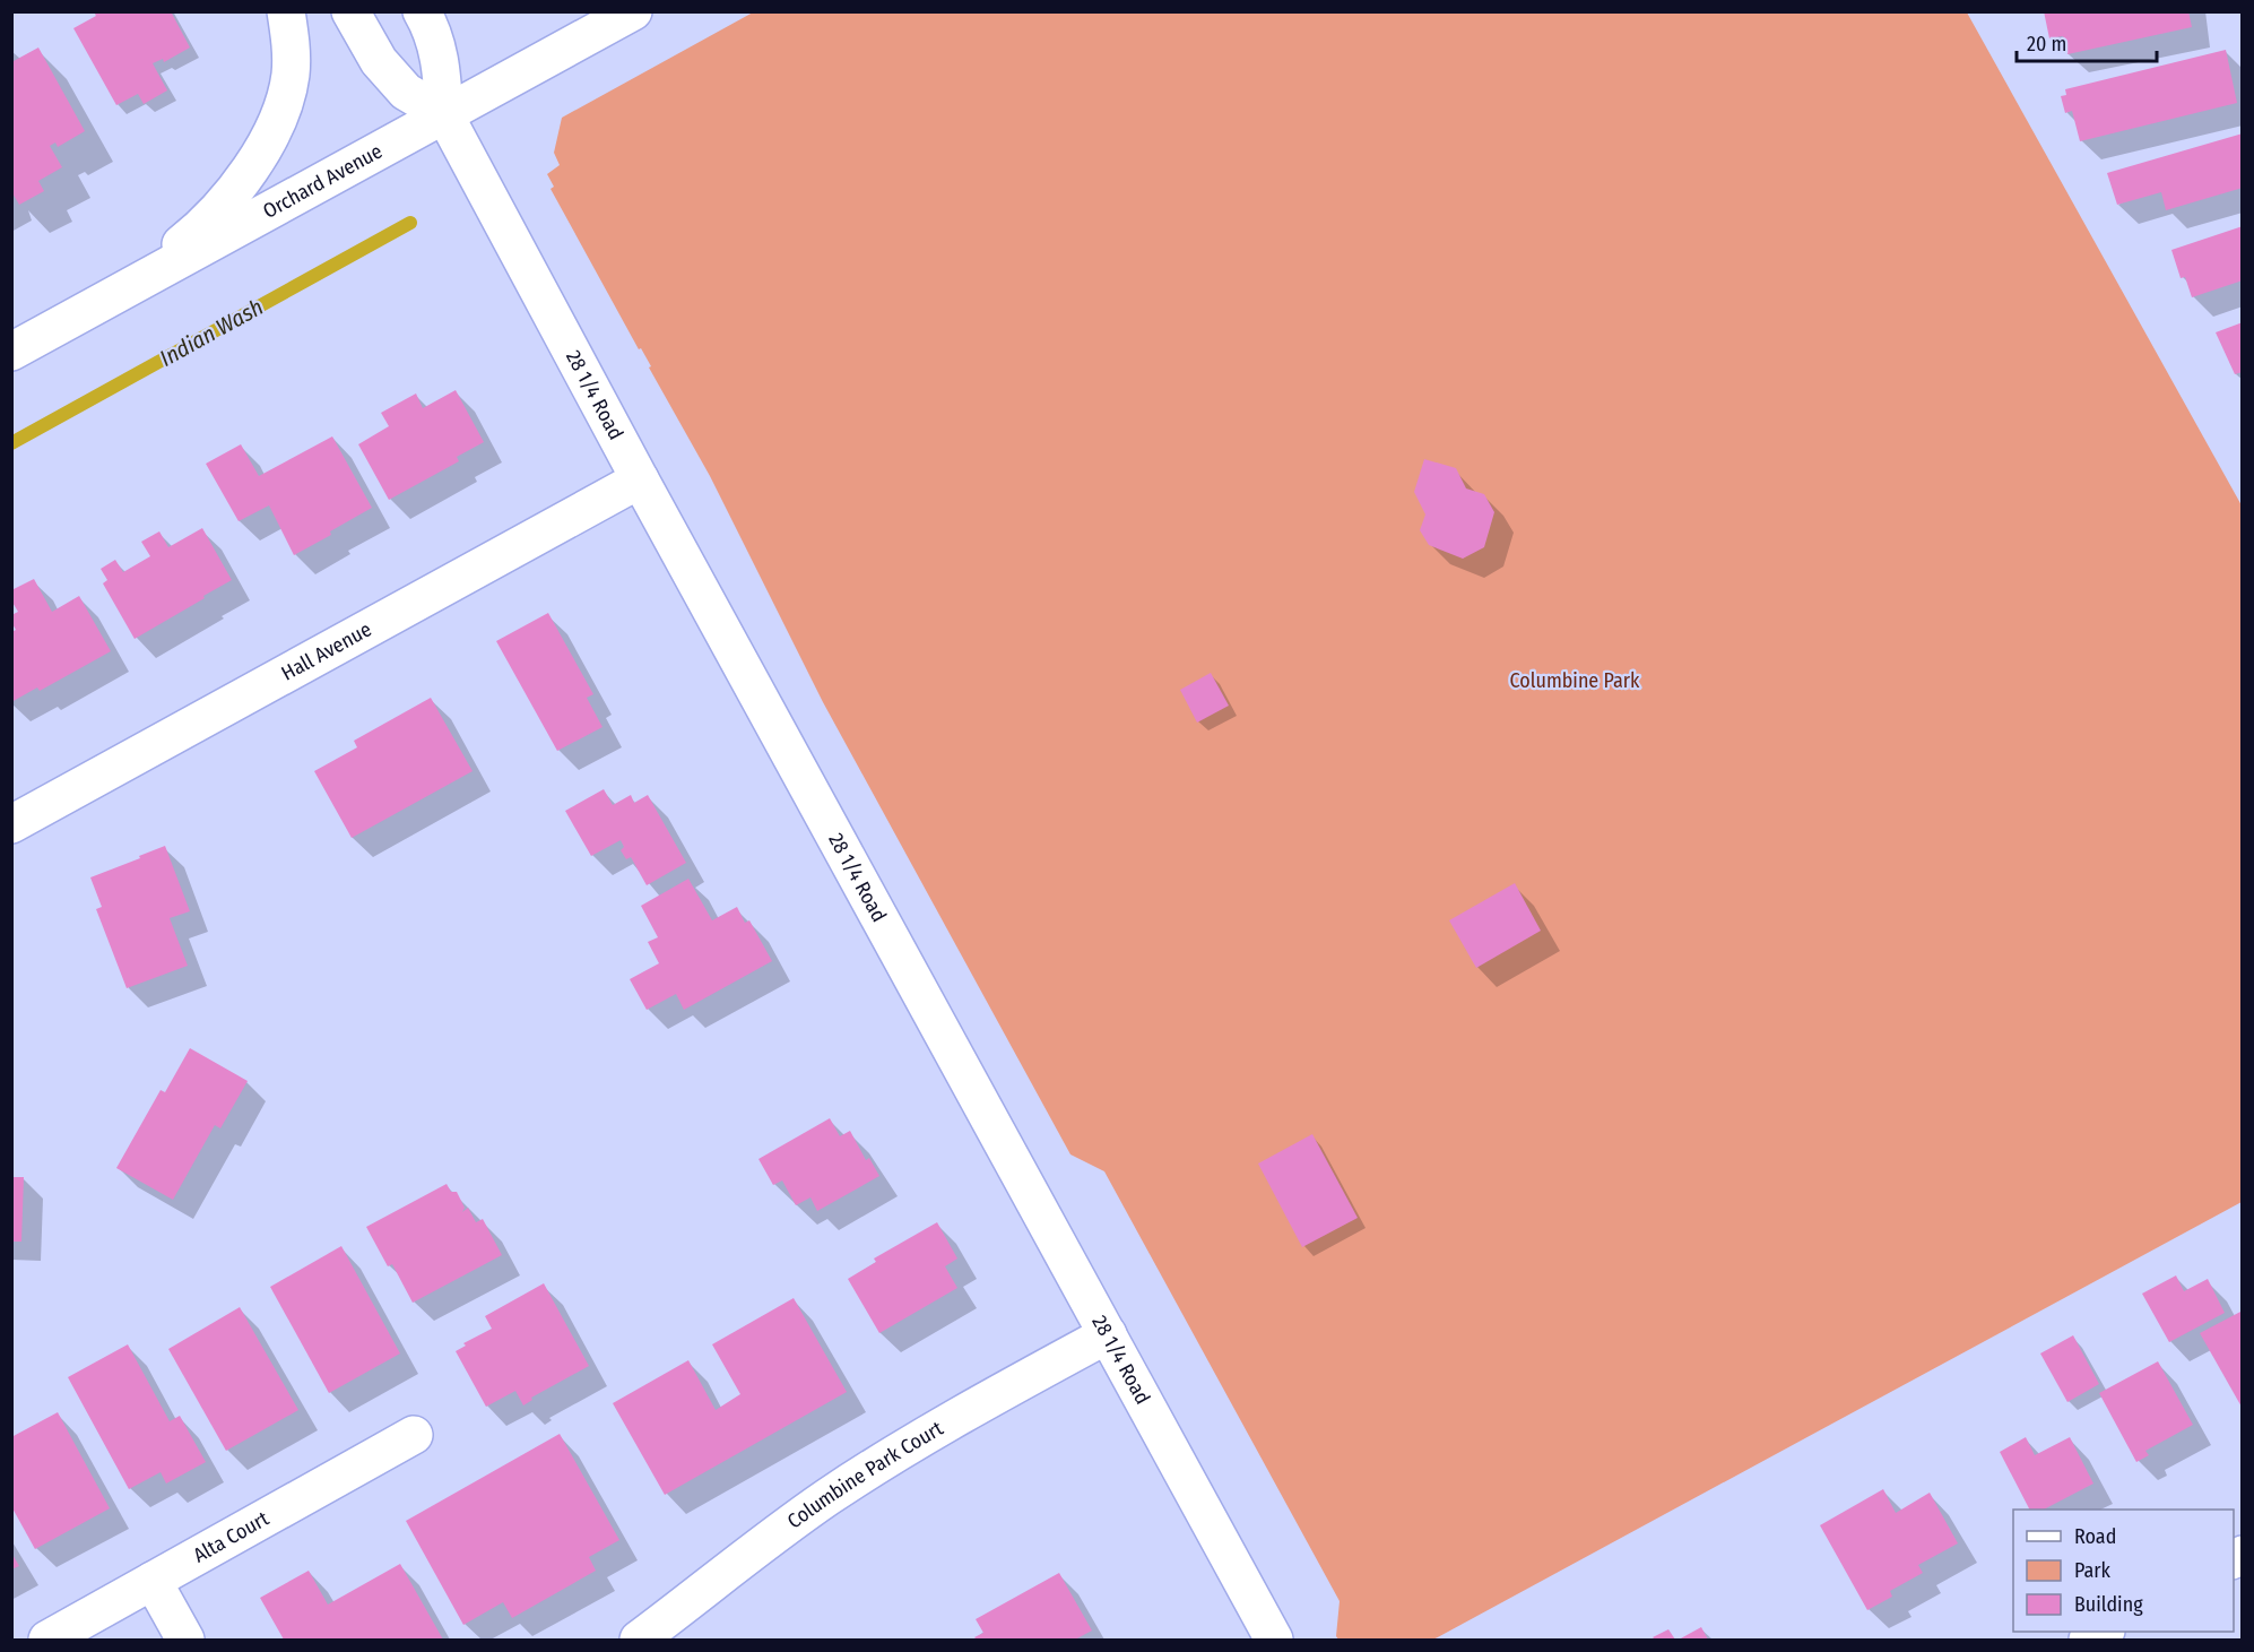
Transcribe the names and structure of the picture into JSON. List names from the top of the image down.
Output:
{
  "streets": {
    "street": [
      "Orchard Avenue",
      "28 1/4 Road",
      "Hall Avenue",
      "Columbine Park Court",
      "Alta Court"
    ]
  },
  "crossings": [
    ["Orchard Avenue", "28 1/4 Road"],
    ["28 1/4 Road", "Hall Avenue"],
    ["28 1/4 Road", "Columbine Park Court"]
  ],
  "water": ["Indian Wash"],
  "parks": ["Columbine Park"],
  "legend": ["Road", "Park", "Building"],
  "scale_bar": "20 m"
}
